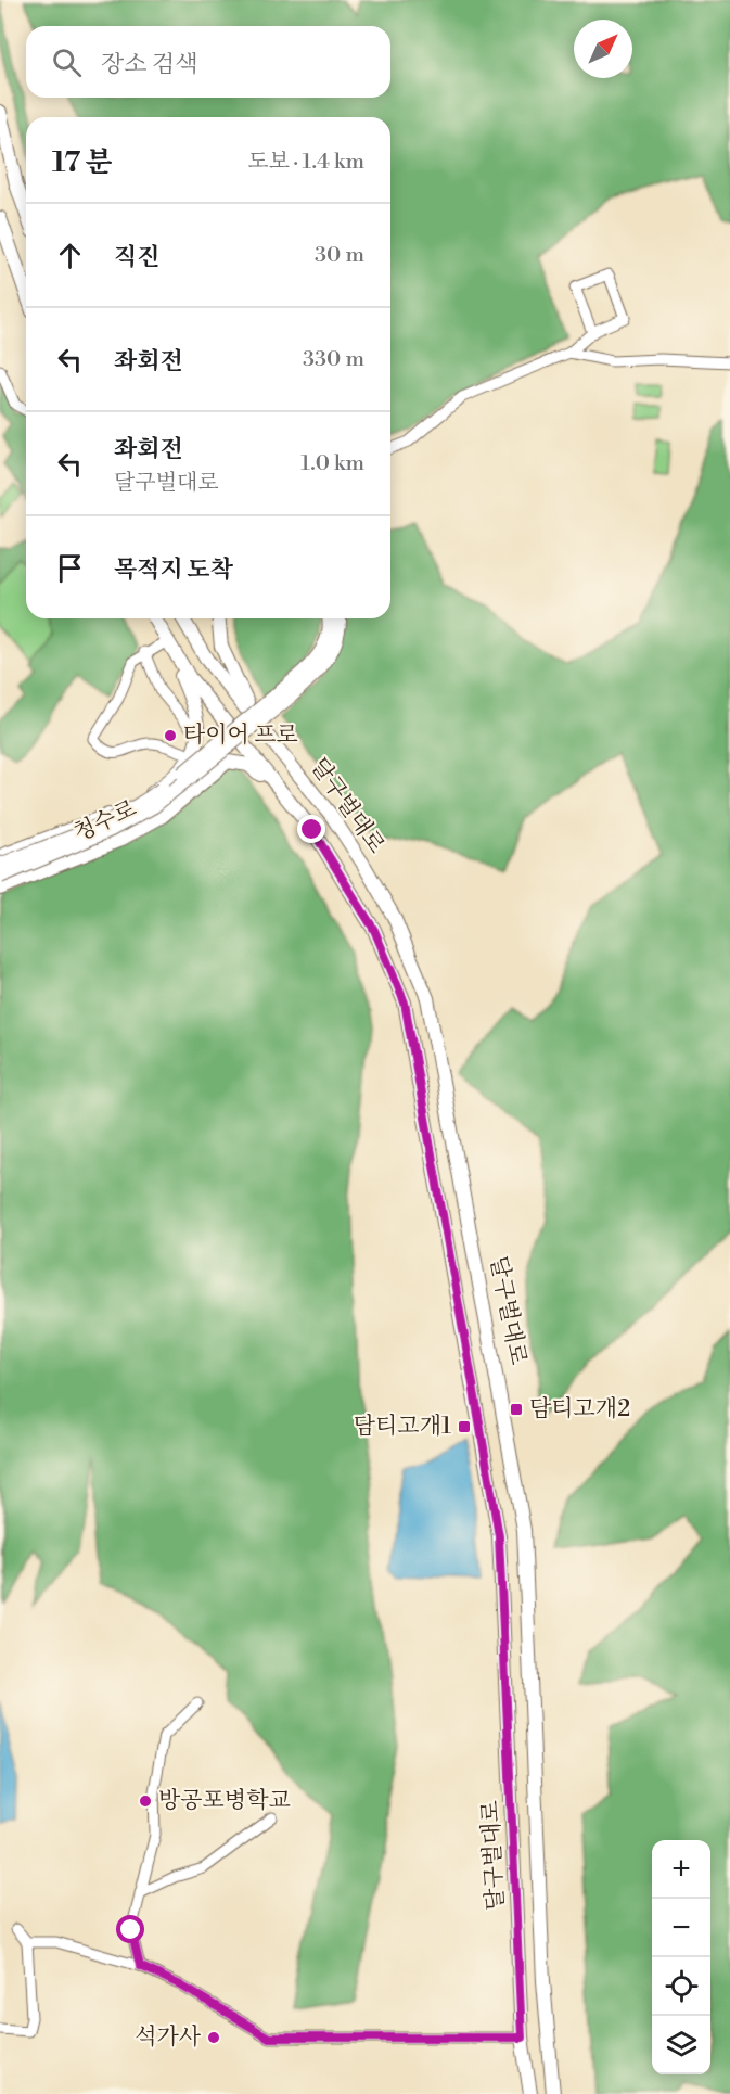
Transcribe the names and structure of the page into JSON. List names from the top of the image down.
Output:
{
  "streets": {
    "main road": ["달구벌대로", "청수로"]
  },
  "crossings": [
    ["달구벌대로", "청수로"]
  ],
  "places": {
    "other": ["타이어 프로", "방공포병학교", "석가사"],
    "transit": ["담티고개2", "담티고개1"]
  },
  "north": "top right",
  "page": {
    "search": "장소 검색",
    "heading": ["17 분", "도보 · 1.4 km"],
    "list": [
      ["직진", "30 m"],
      ["좌회전", "330 m"],
      ["좌회전", "달구벌대로", "1.0 km"],
      "목적지 도착"
    ],
    "map_buttons": ["+", "−"]
  }
}
